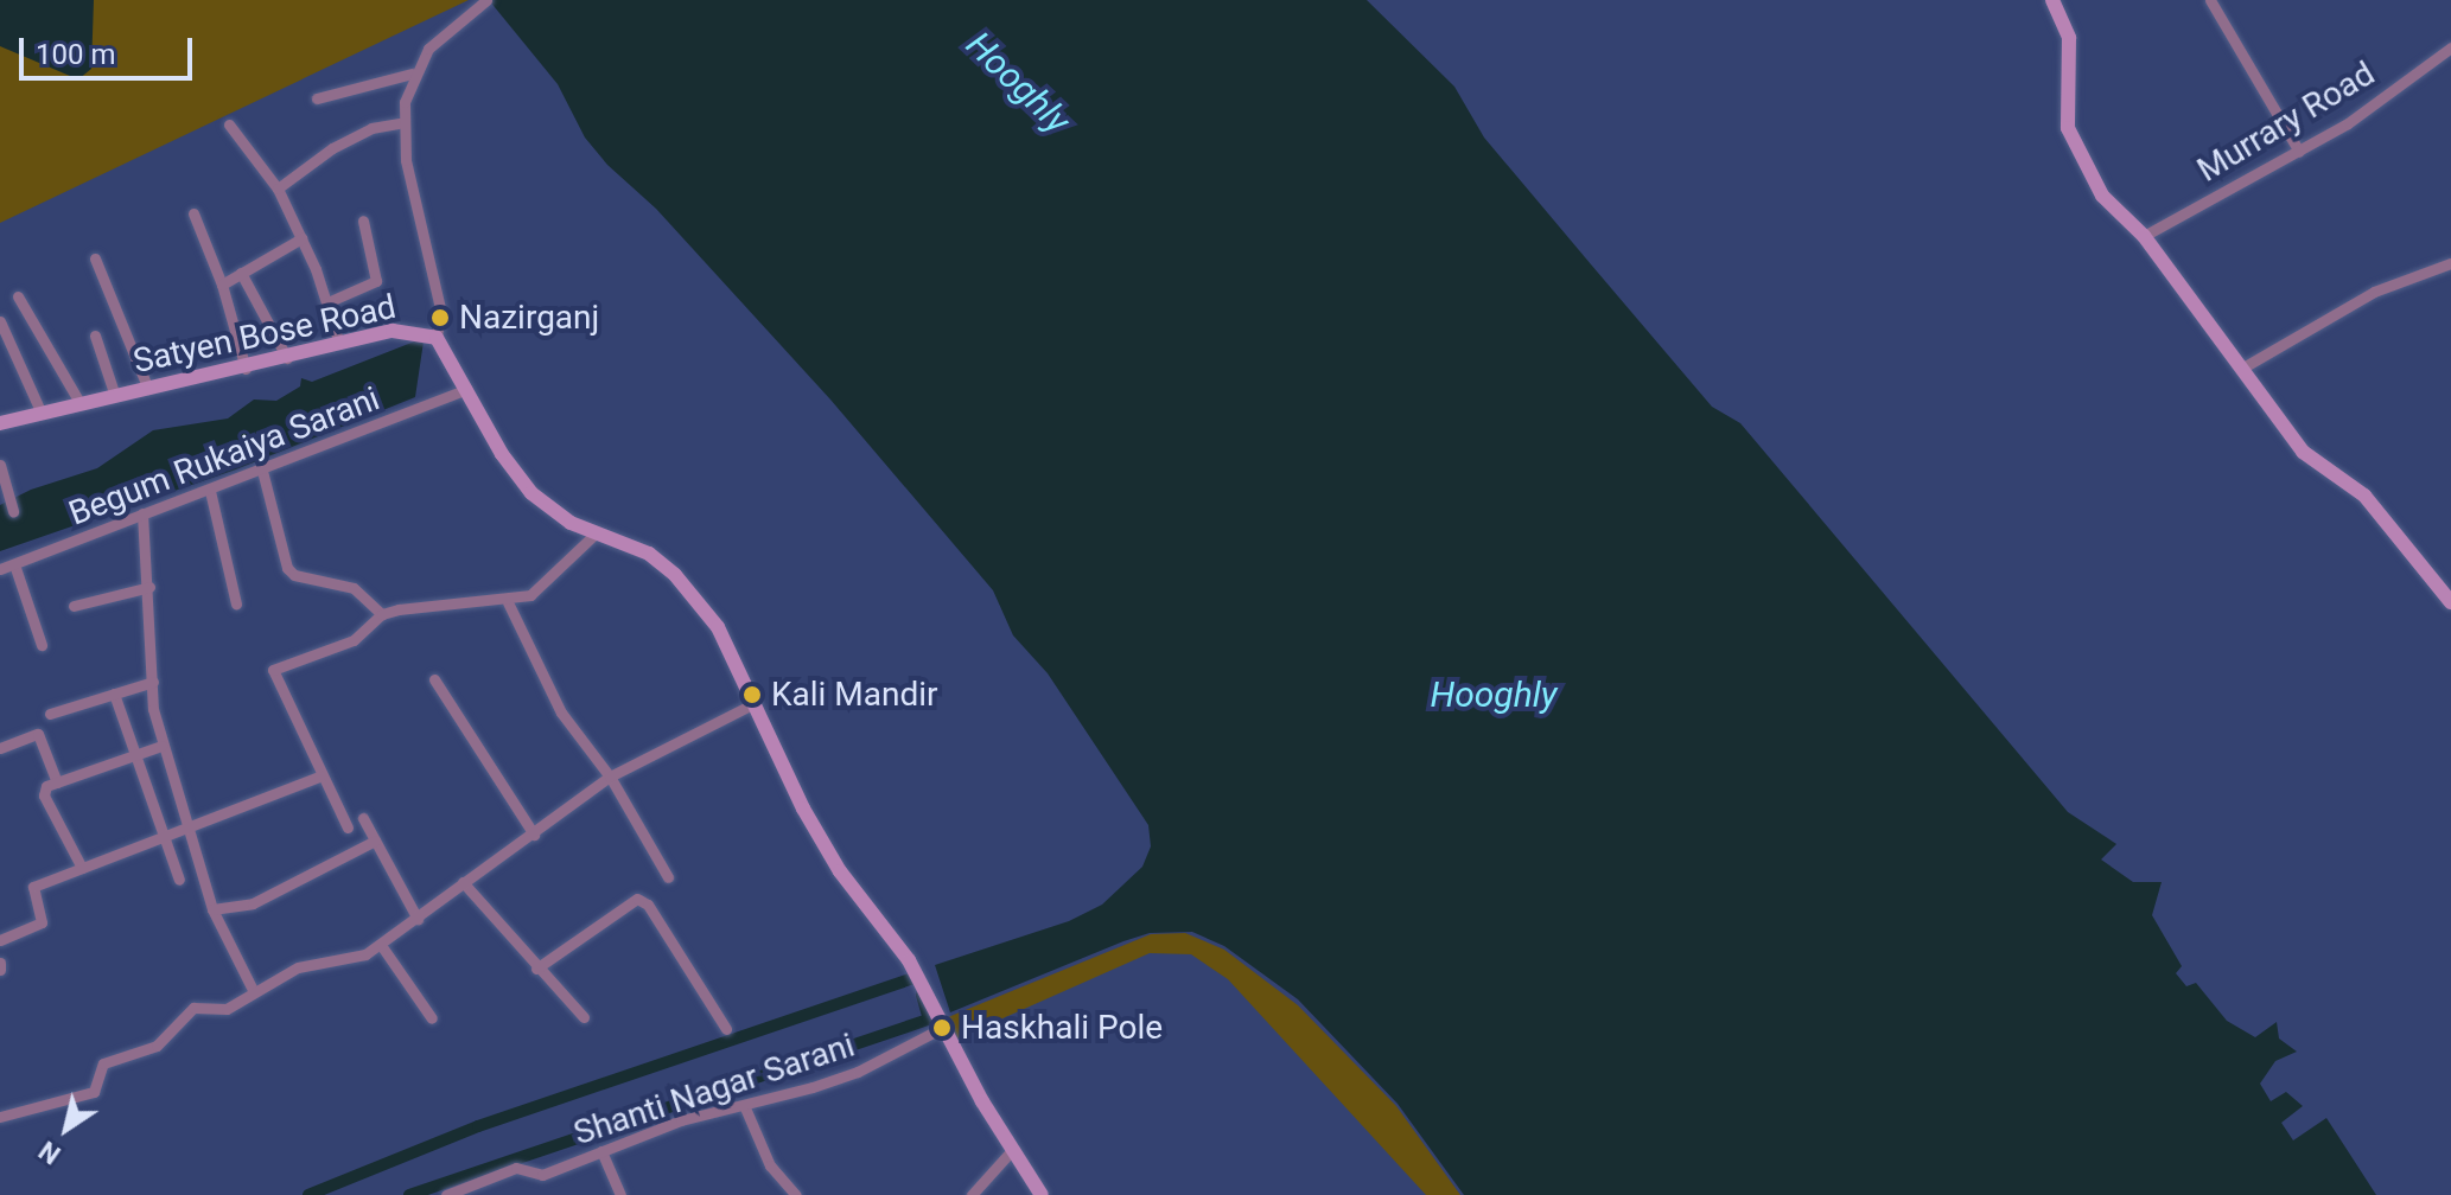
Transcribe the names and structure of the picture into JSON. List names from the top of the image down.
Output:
{
  "streets": {
    "main road": ["Satyen Bose Road"],
    "street": ["Murrary Road", "Begum Rukaiya Sarani", "Shanti Nagar Sarani"]
  },
  "crossings": [
    ["Satyen Bose Road", "Begum Rukaiya Sarani"],
    ["Satyen Bose Road", "Shanti Nagar Sarani"]
  ],
  "water": ["Hooghly"],
  "places": ["Nazirganj", "Kali Mandir", "Haskhali Pole"],
  "scale_bar": "100 m",
  "north": "bottom left"
}
